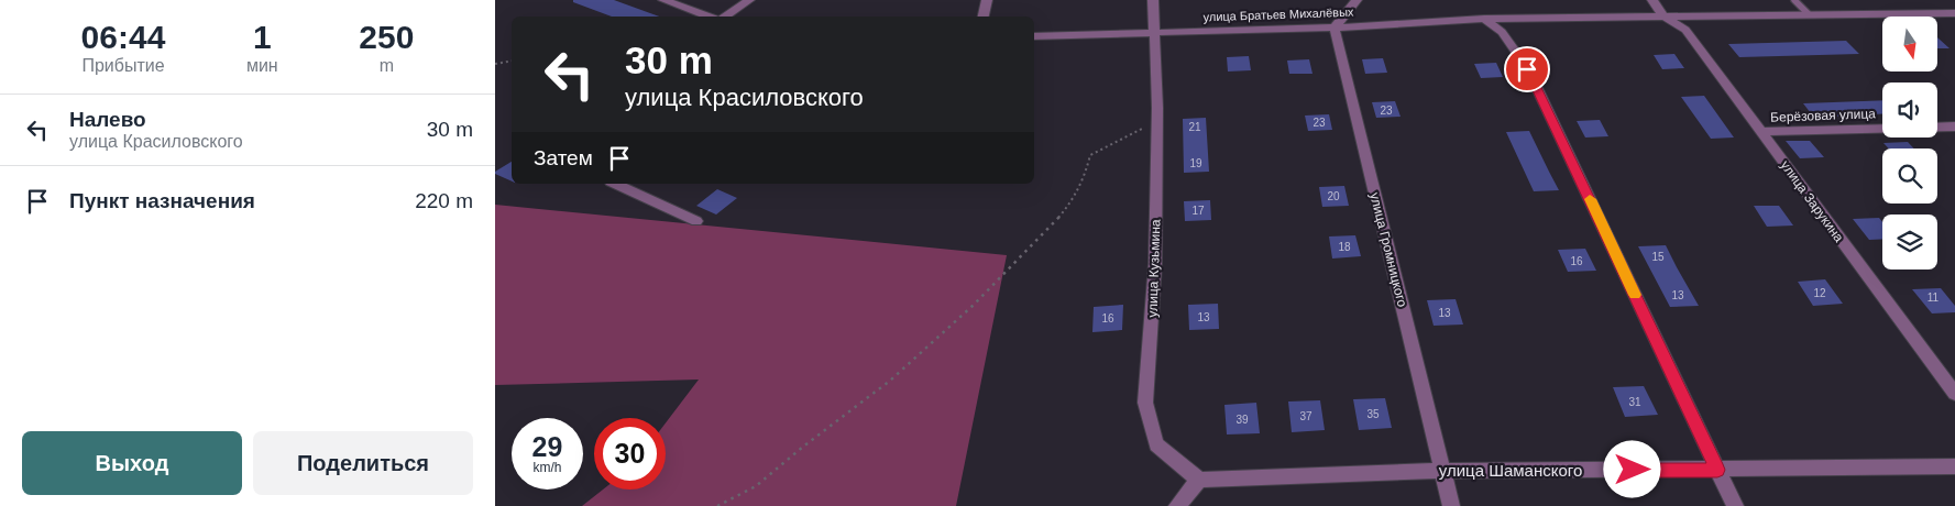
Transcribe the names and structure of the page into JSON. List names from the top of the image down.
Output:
{
  "streets": {
    "street": [
      "улица Братьев Михалёвых",
      "Берёзовая улица",
      "улица Зарукина",
      "улица Громницкого",
      "улица Кузьмина",
      "улица Шаманского"
    ]
  },
  "crossings": [
    ["улица Братьев Михалёвых", "улица Зарукина"],
    ["улица Братьев Михалёвых", "улица Громницкого"],
    ["улица Братьев Михалёвых", "улица Кузьмина"],
    ["Берёзовая улица", "улица Зарукина"],
    ["улица Громницкого", "улица Шаманского"],
    ["улица Кузьмина", "улица Шаманского"]
  ],
  "house_numbers": [
    "23",
    "23",
    "21",
    "19",
    "20",
    "17",
    "18",
    "15",
    "16",
    "12",
    "13",
    "11",
    "13",
    "13",
    "16",
    "31",
    "35",
    "37",
    "39"
  ],
  "north": "bottom",
  "page": {
    "eta": [
      "06:44",
      "Прибытие",
      "1",
      "мин",
      "250",
      "m"
    ],
    "turn": ["30 m", "улица Красиловского"],
    "list": [
      {
        "name": "Налево",
        "note": "улица Красиловского",
        "value": "30 m"
      },
      {
        "name": "Пункт назначения",
        "value": "220 m"
      }
    ],
    "then": "Затем",
    "speed": "29 km/h",
    "limit": "30",
    "buttons": ["Выход", "Поделиться"]
  }
}
